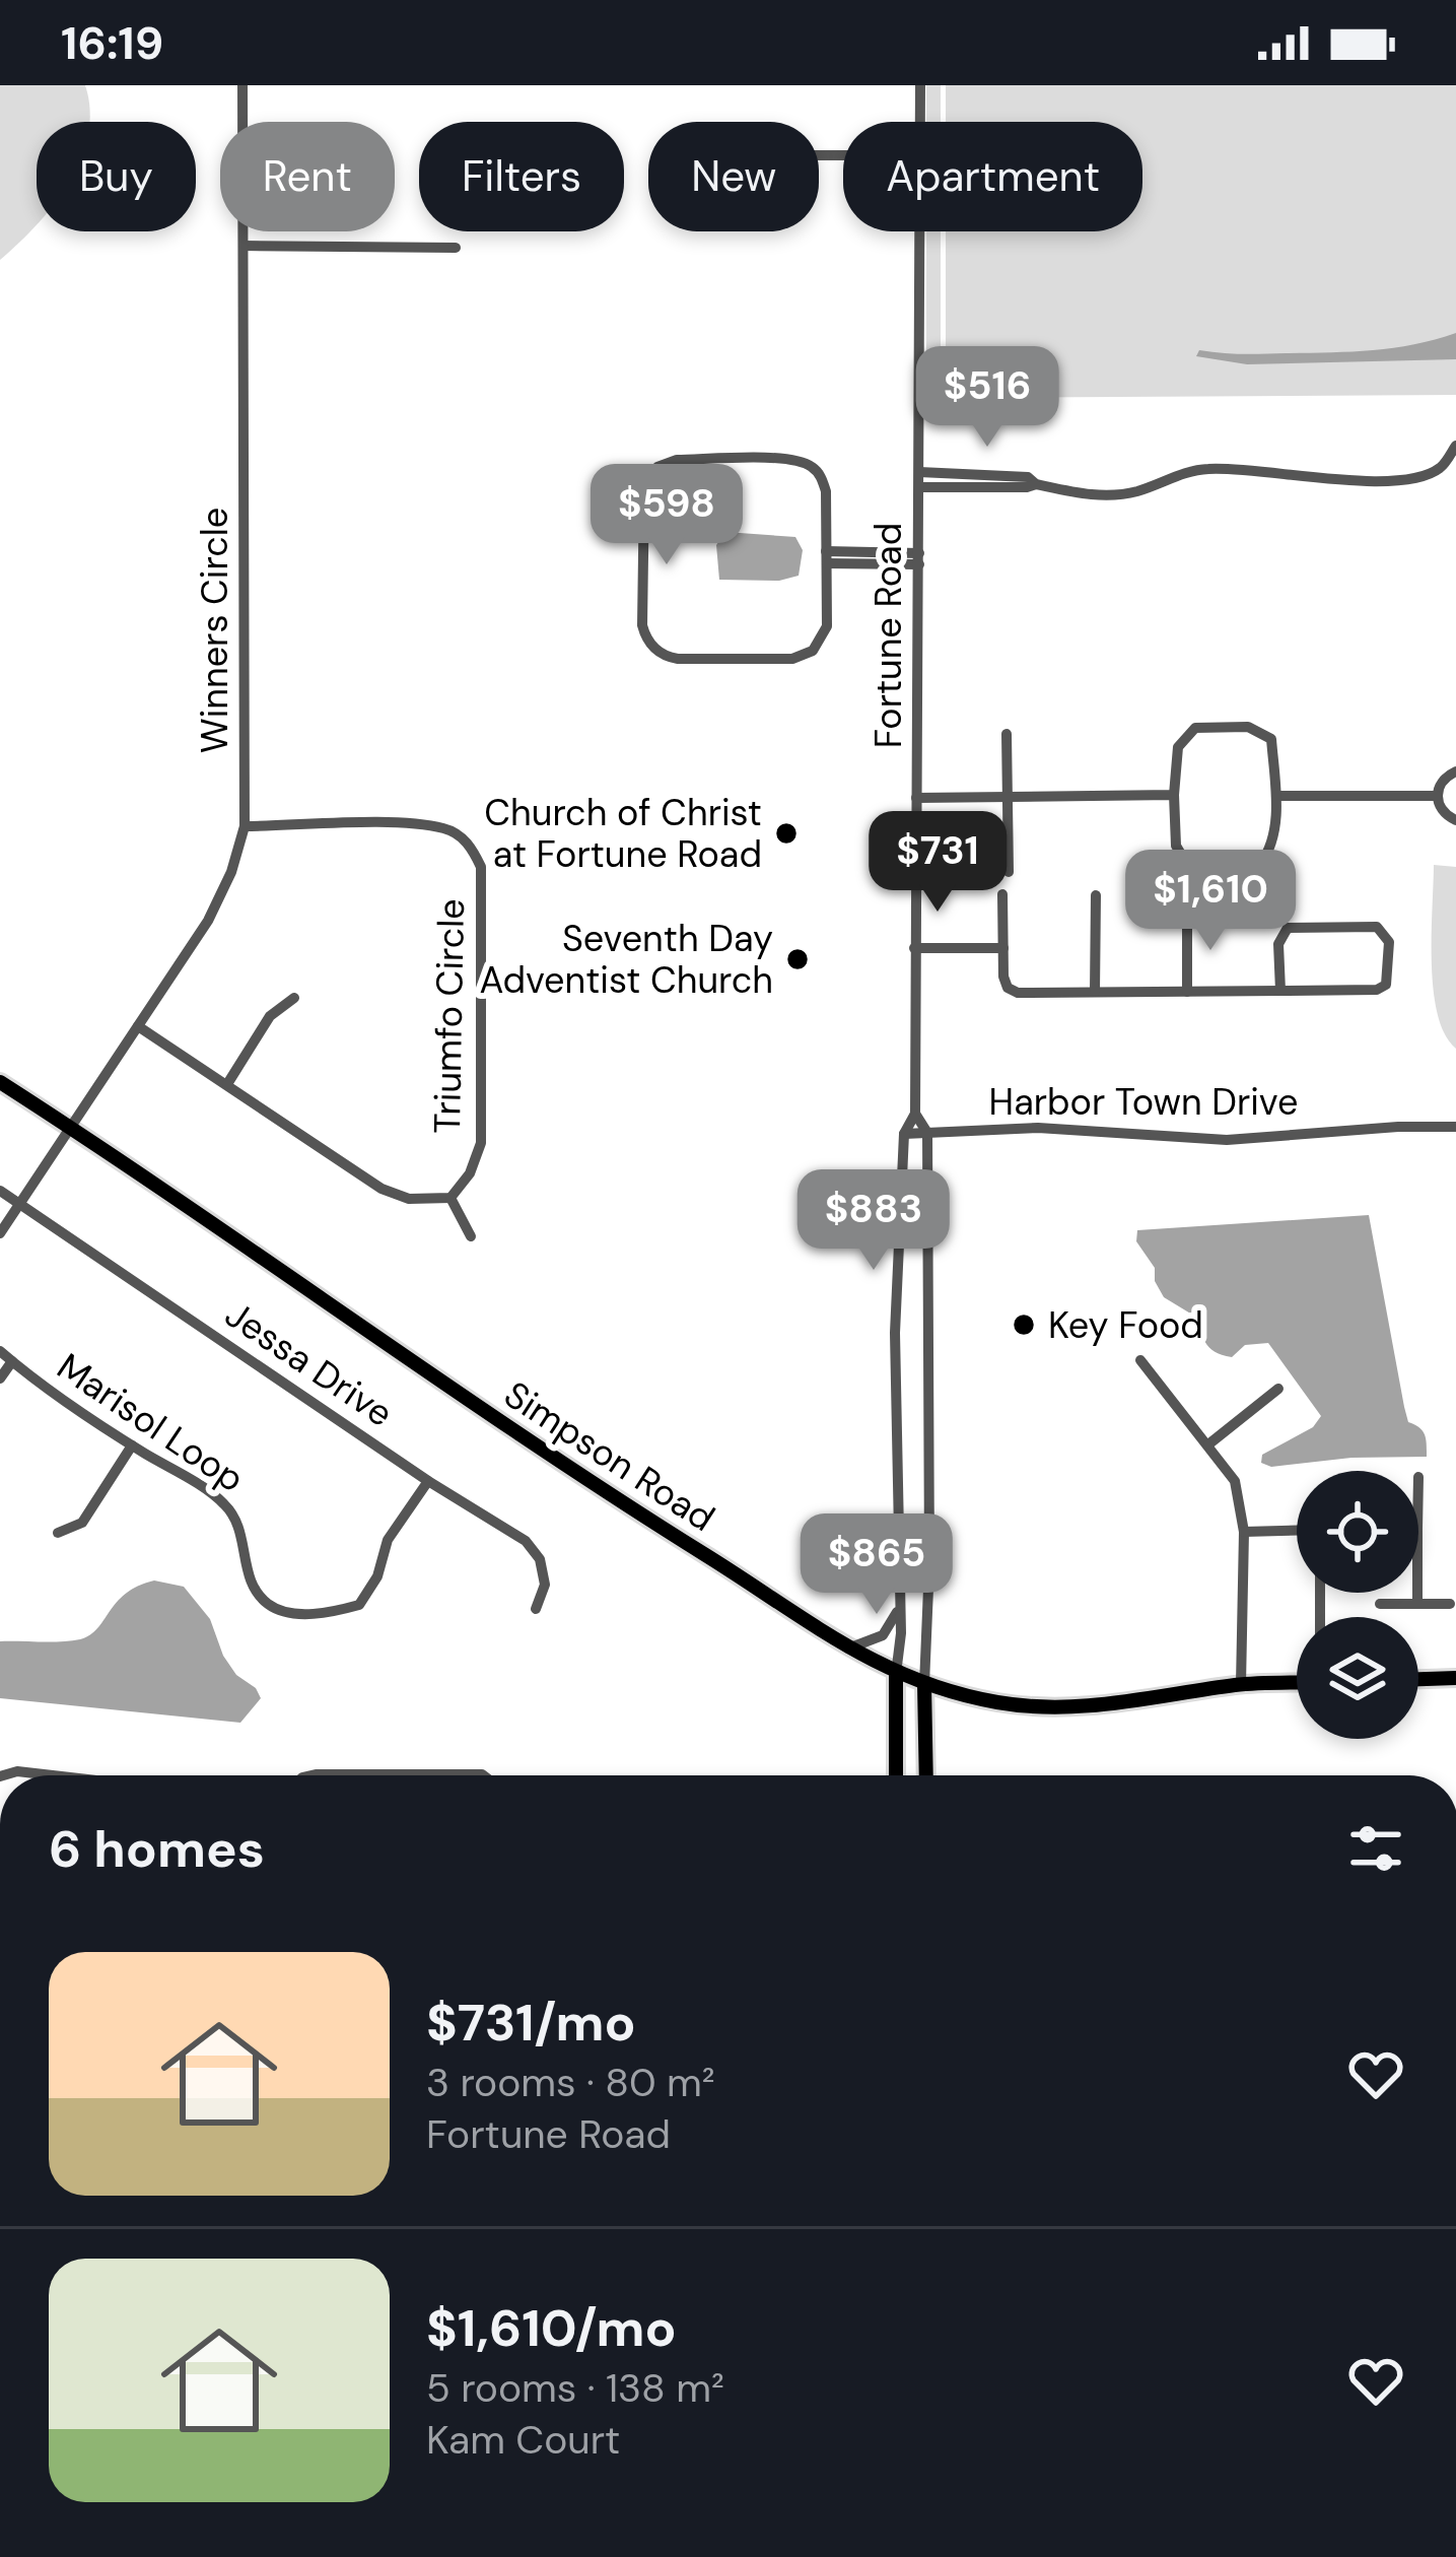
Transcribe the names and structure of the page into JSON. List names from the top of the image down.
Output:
{
  "streets": {
    "main road": ["Fortune Road", "Simpson Road"],
    "street": [
      "Winners Circle",
      "Triumfo Circle",
      "Harbor Town Drive",
      "Jessa Drive",
      "Marisol Loop"
    ]
  },
  "crossings": [
    ["Winners Circle", "Triumfo Circle"],
    ["Winners Circle", "Simpson Road"],
    ["Fortune Road", "Harbor Town Drive"],
    ["Fortune Road", "Simpson Road"],
    ["Jessa Drive", "Marisol Loop"]
  ],
  "places": ["Church of Christ at Fortune Road", "Seventh Day Adventist Church", "Key Food"],
  "page": {
    "status": "16:19",
    "chip": [
      "Buy",
      "Rent",
      "Filters",
      "New",
      "Apartment"
    ],
    "price": [
      "$516",
      "$598",
      "$731",
      "$1,610",
      "$883",
      "$865"
    ],
    "heading": "6 homes",
    "list": [
      {
        "name": "$731/mo",
        "note": "3 rooms · 80 m² · Fortune Road"
      },
      {
        "name": "$1,610/mo",
        "note": "5 rooms · 138 m² · Kam Court"
      }
    ]
  }
}
